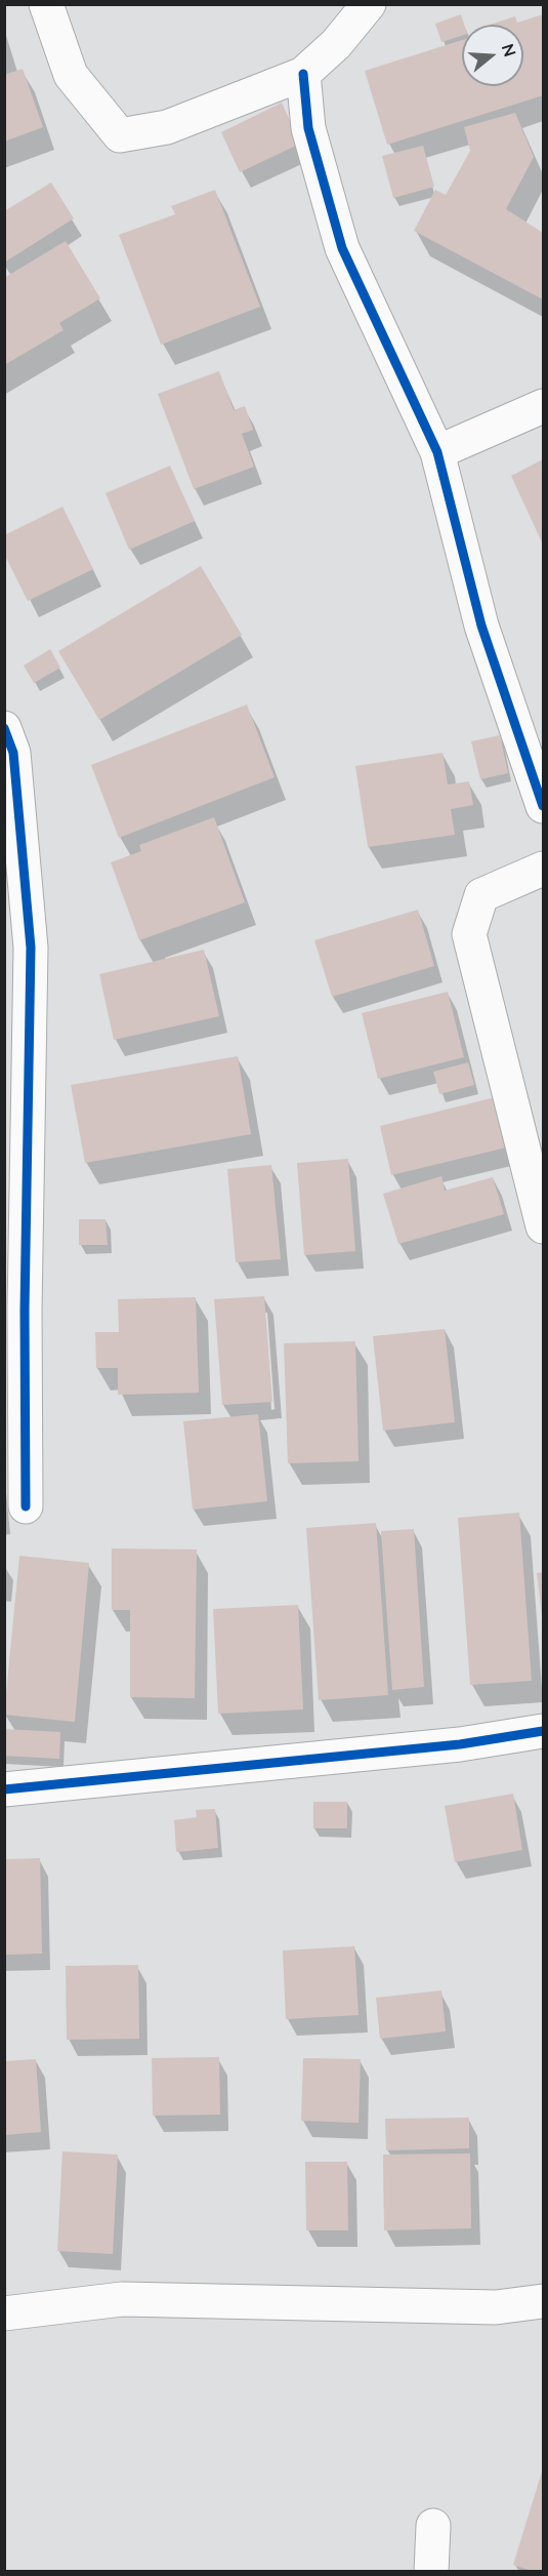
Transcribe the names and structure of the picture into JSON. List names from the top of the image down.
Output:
{
  "north": "right"
}
